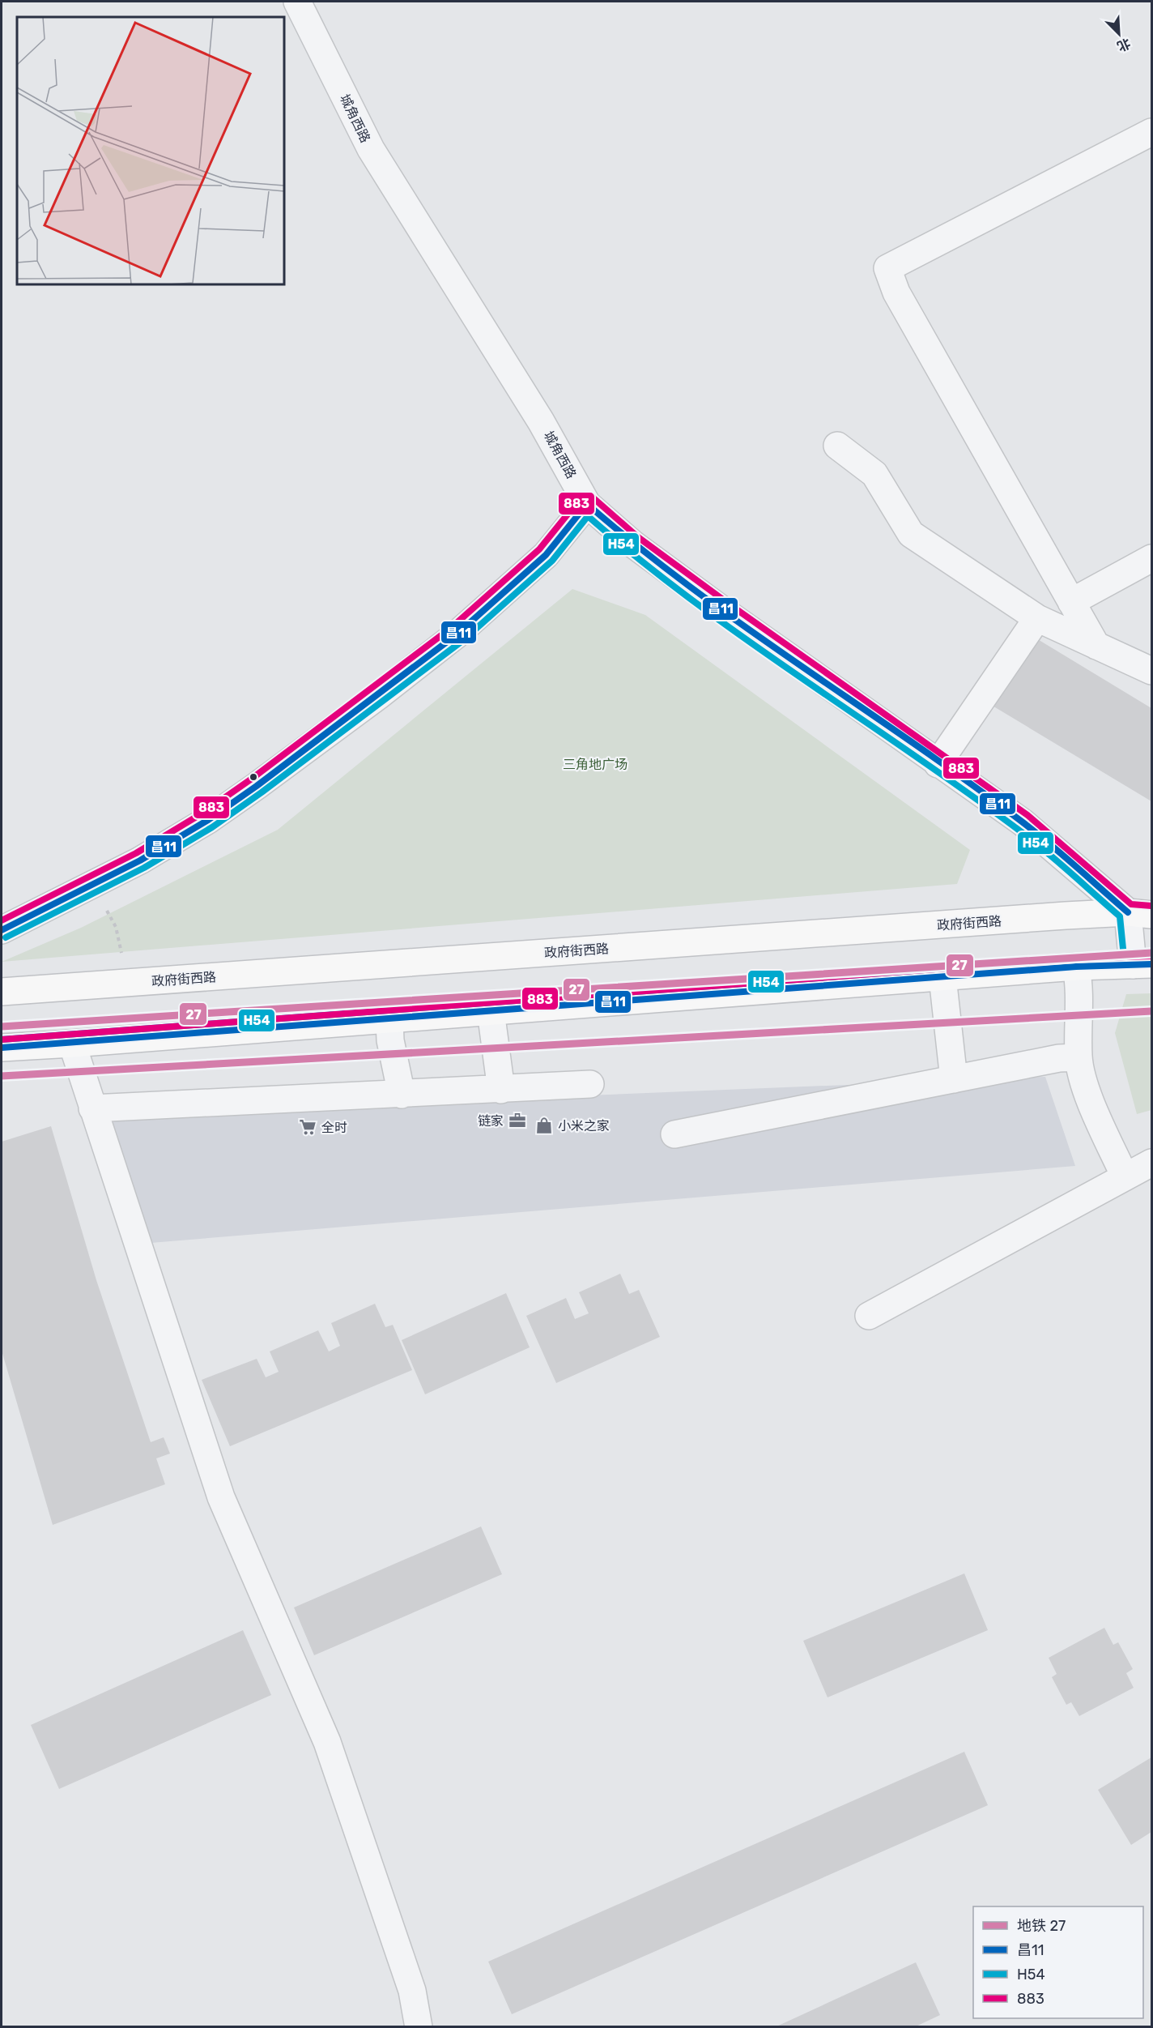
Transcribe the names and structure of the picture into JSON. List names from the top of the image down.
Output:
{
  "streets": {
    "main road": ["政府街西路"],
    "street": ["城角西路"]
  },
  "crossings": [
    ["城角西路", "政府街西路"]
  ],
  "parks": ["三角地广场"],
  "places": {
    "office": ["链家"],
    "shop": ["小米之家"],
    "supermarket": ["全时"]
  },
  "lines": [
    "transit line 883",
    "transit line 昌11",
    "transit line H54",
    "metro line 27"
  ],
  "legend": [
    "地铁 27",
    "昌11",
    "H54",
    "883"
  ],
  "north": "bottom right"
}
